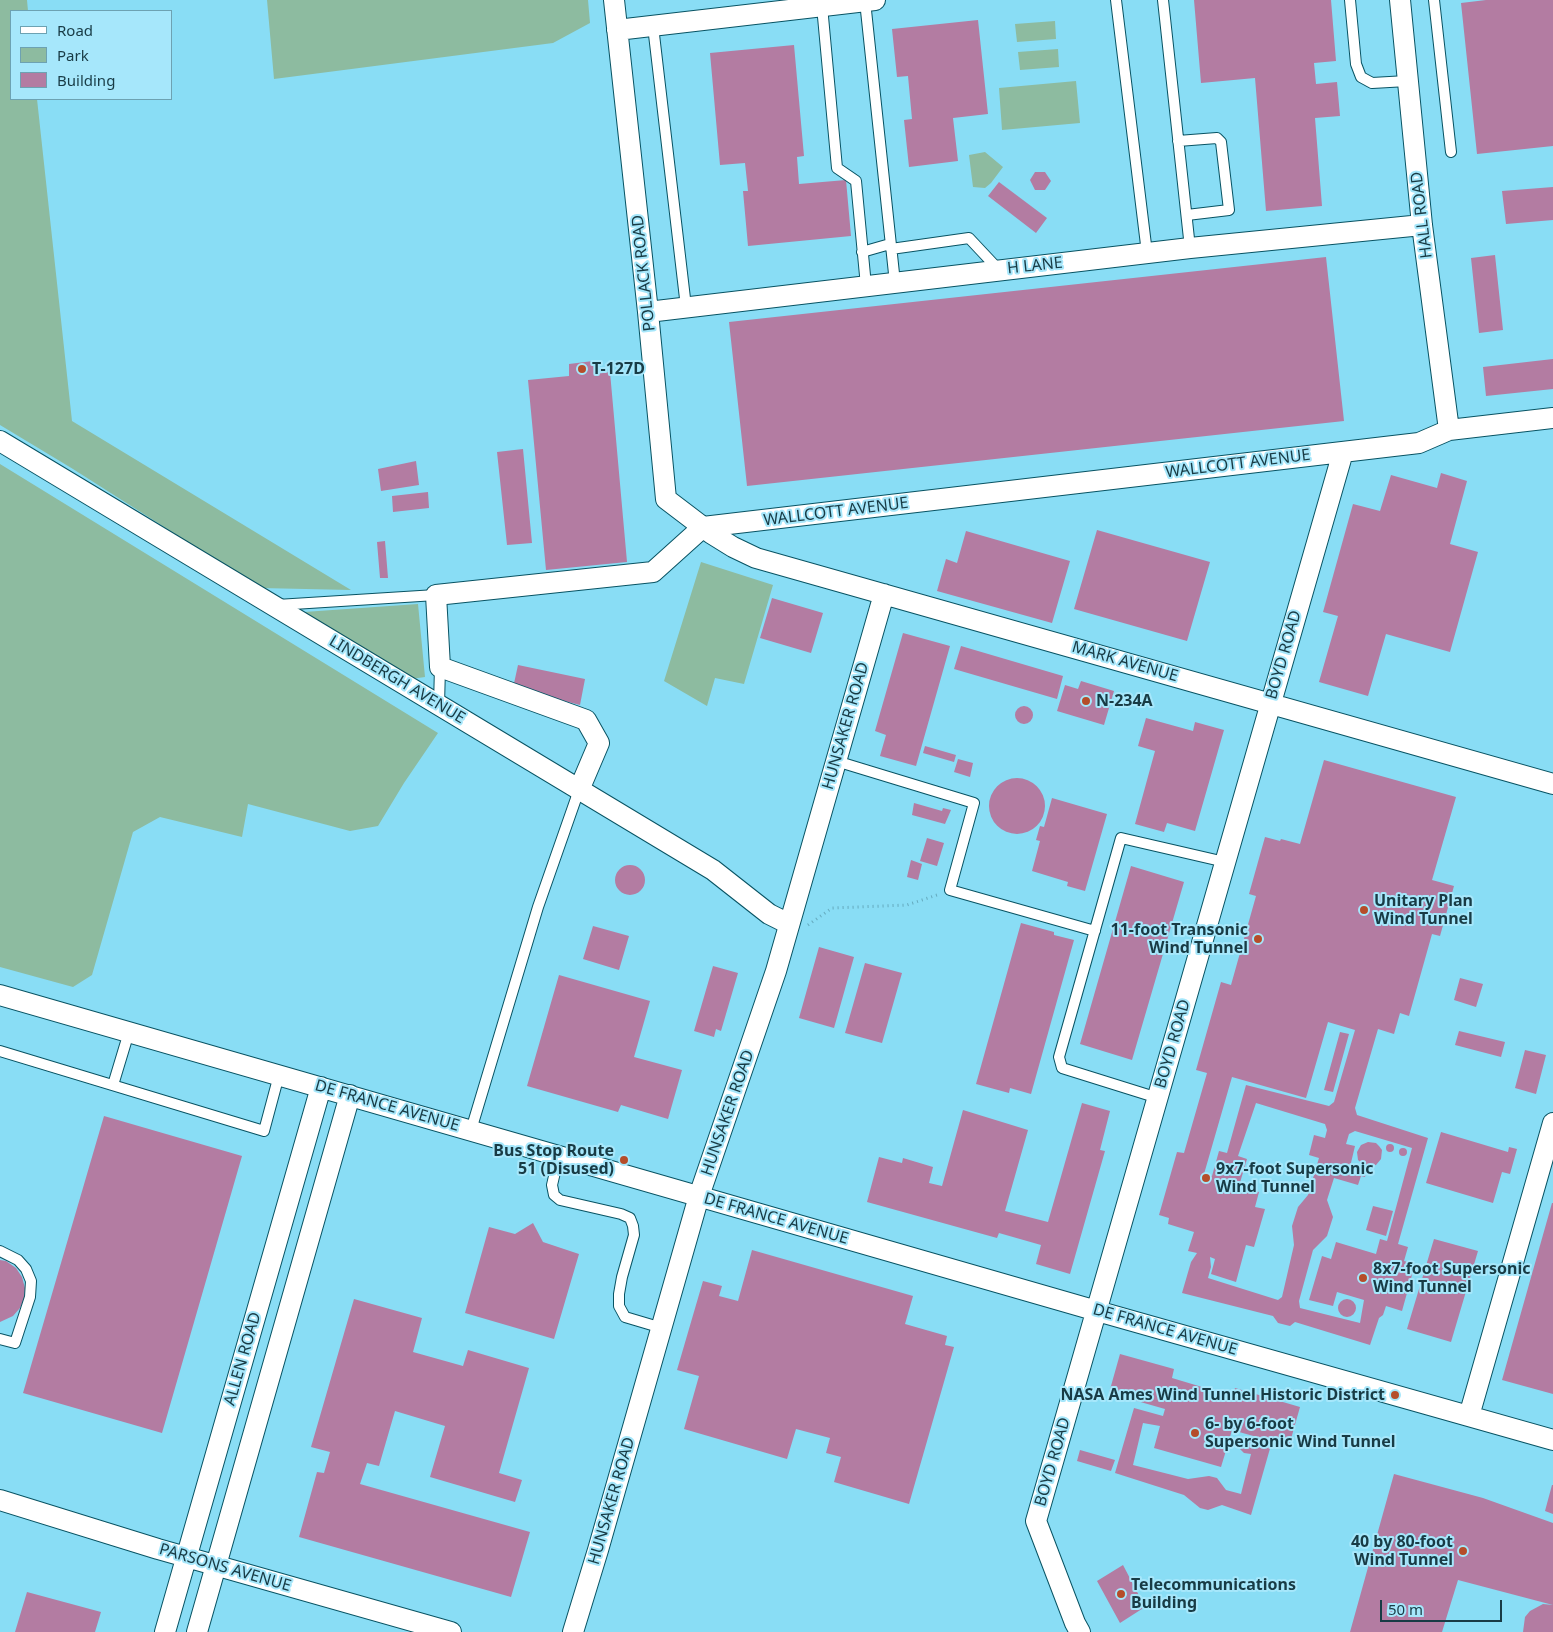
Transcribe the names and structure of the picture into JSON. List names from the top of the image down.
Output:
{
  "streets": {
    "street": [
      "HALL ROAD",
      "H LANE",
      "POLLACK ROAD",
      "WALLCOTT AVENUE",
      "BOYD ROAD",
      "MARK AVENUE",
      "LINDBERGH AVENUE",
      "HUNSAKER ROAD",
      "DE FRANCE AVENUE",
      "ALLEN ROAD",
      "PARSONS AVENUE"
    ]
  },
  "crossings": [
    ["HALL ROAD", "H LANE"],
    ["HALL ROAD", "WALLCOTT AVENUE"],
    ["H LANE", "POLLACK ROAD"],
    ["POLLACK ROAD", "WALLCOTT AVENUE"],
    ["POLLACK ROAD", "MARK AVENUE"],
    ["WALLCOTT AVENUE", "BOYD ROAD"],
    ["WALLCOTT AVENUE", "MARK AVENUE"],
    ["BOYD ROAD", "MARK AVENUE"],
    ["BOYD ROAD", "DE FRANCE AVENUE"],
    ["MARK AVENUE", "HUNSAKER ROAD"],
    ["LINDBERGH AVENUE", "HUNSAKER ROAD"],
    ["HUNSAKER ROAD", "DE FRANCE AVENUE"],
    ["DE FRANCE AVENUE", "ALLEN ROAD"],
    ["ALLEN ROAD", "PARSONS AVENUE"]
  ],
  "places": [
    "T-127D",
    "N-234A",
    "Unitary Plan Wind Tunnel",
    "11-foot Transonic Wind Tunnel",
    "Bus Stop Route 51 (Disused)",
    "9x7-foot Supersonic Wind Tunnel",
    "8x7-foot Supersonic Wind Tunnel",
    "NASA Ames Wind Tunnel Historic District",
    "6- by 6-foot Supersonic Wind Tunnel",
    "40 by 80-foot Wind Tunnel",
    "Telecommunications Building"
  ],
  "legend": ["Road", "Park", "Building"],
  "scale_bar": "50 m"
}
